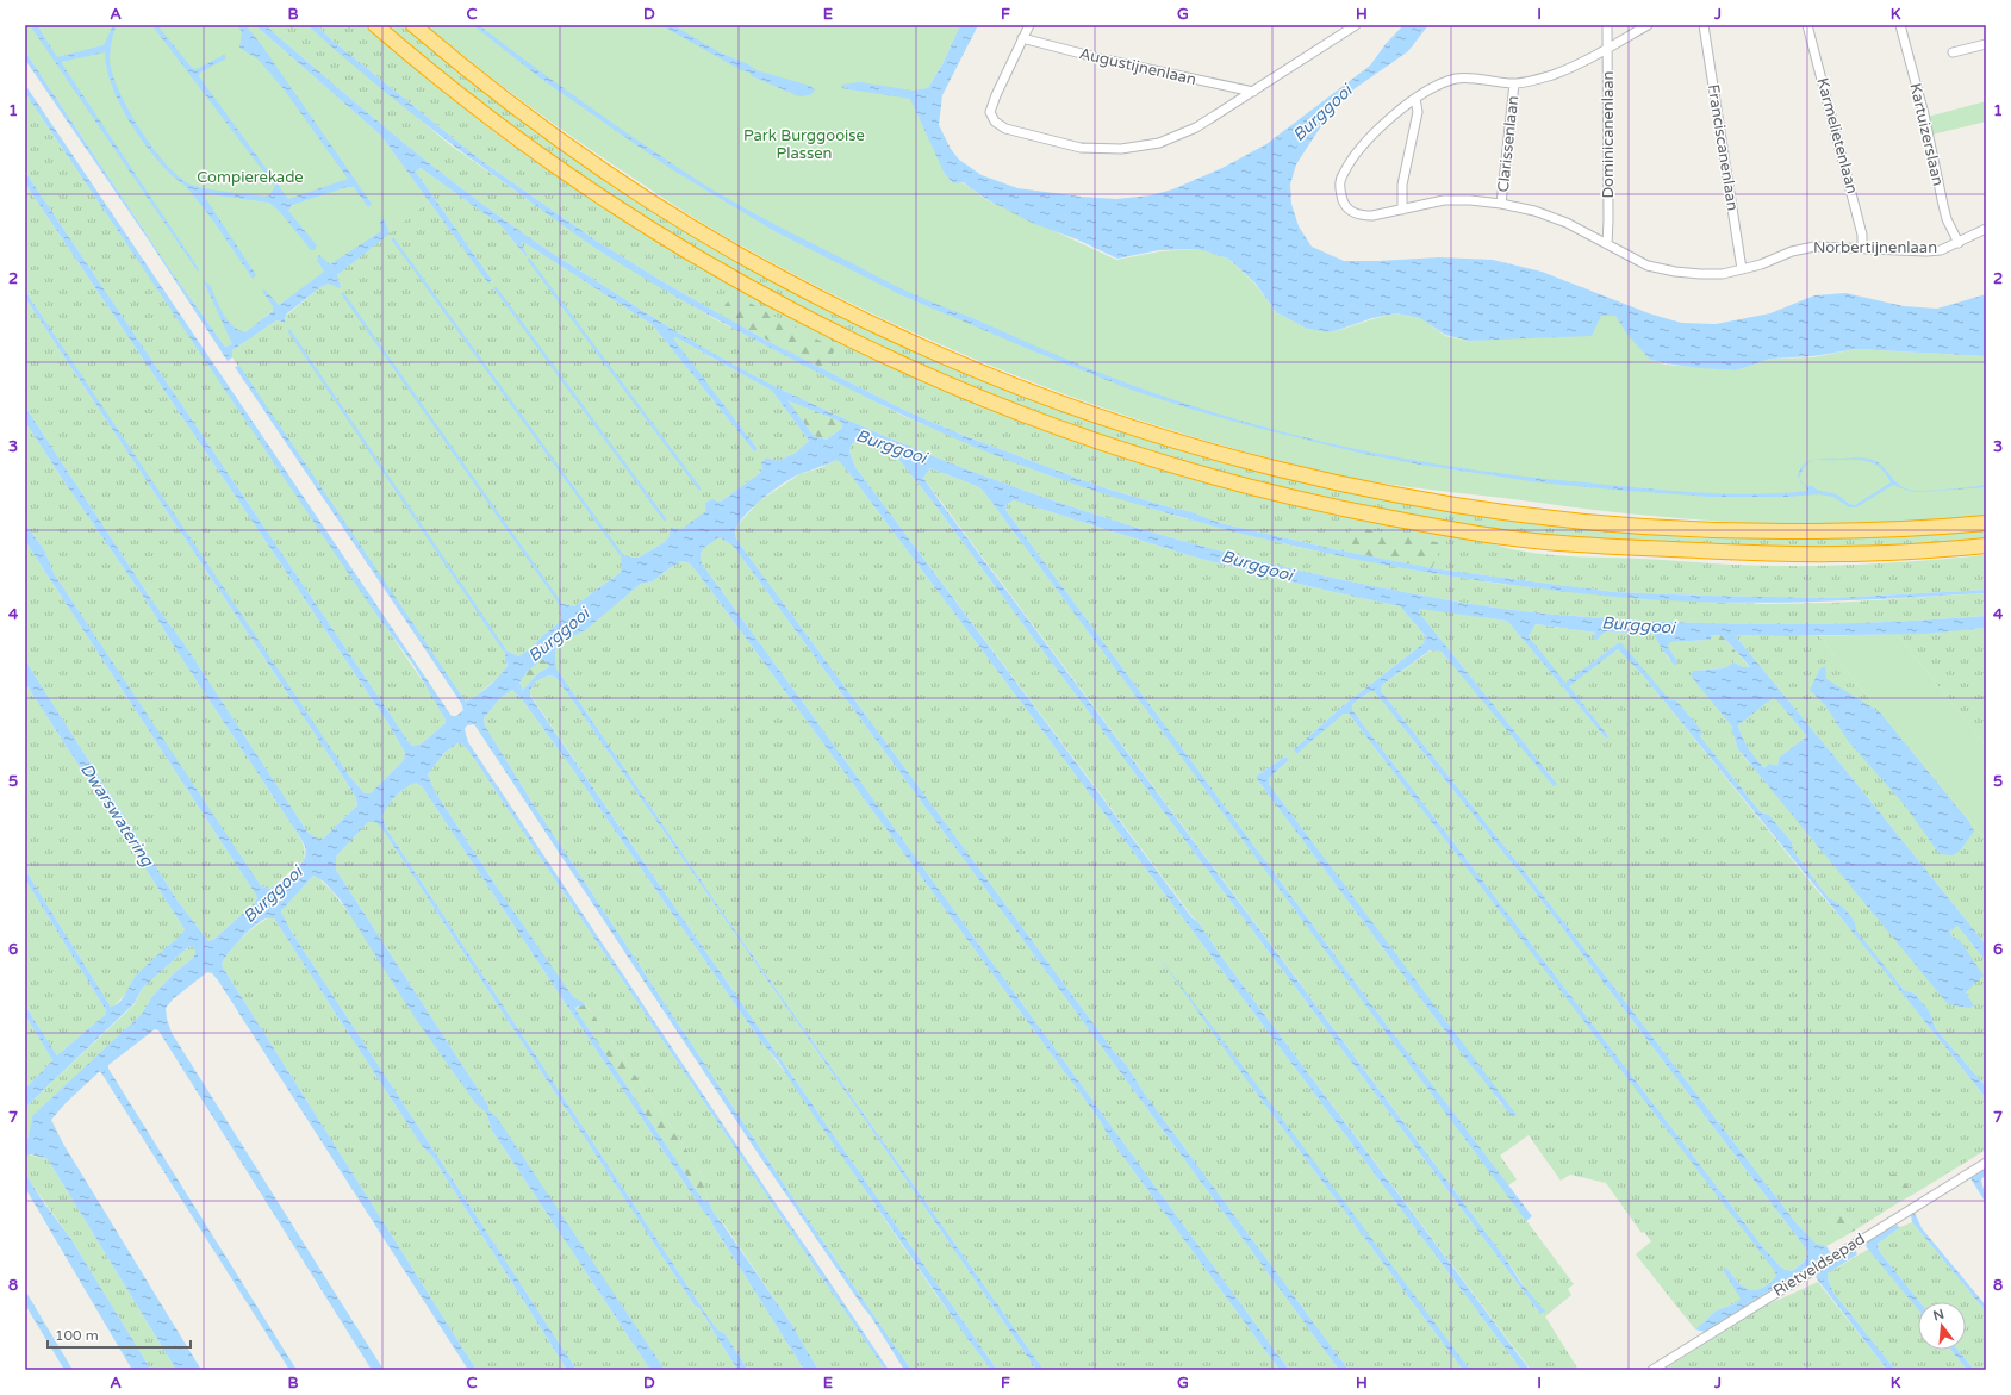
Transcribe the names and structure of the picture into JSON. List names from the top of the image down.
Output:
{
  "streets": {
    "street": [
      "Augustijnenlaan",
      "Dominicanenlaan",
      "Kartuizerslaan",
      "Karmelietenlaan",
      "Clarissenlaan",
      "Franciscanenlaan",
      "Norbertijnenlaan",
      "Rietveldsepad"
    ]
  },
  "crossings": [
    ["Dominicanenlaan", "Norbertijnenlaan"],
    ["Kartuizerslaan", "Norbertijnenlaan"],
    ["Karmelietenlaan", "Norbertijnenlaan"],
    ["Clarissenlaan", "Norbertijnenlaan"],
    ["Franciscanenlaan", "Norbertijnenlaan"]
  ],
  "water": ["Burggooi", "Dwarswatering"],
  "parks": ["Park Burggooise Plassen", "Compierekade"],
  "scale_bar": "100 m",
  "north": "top",
  "grid": {
    "columns": [
      "A",
      "B",
      "C",
      "D",
      "E",
      "F",
      "G",
      "H",
      "I",
      "J",
      "K"
    ],
    "rows": [
      "1",
      "2",
      "3",
      "4",
      "5",
      "6",
      "7",
      "8"
    ]
  }
}
